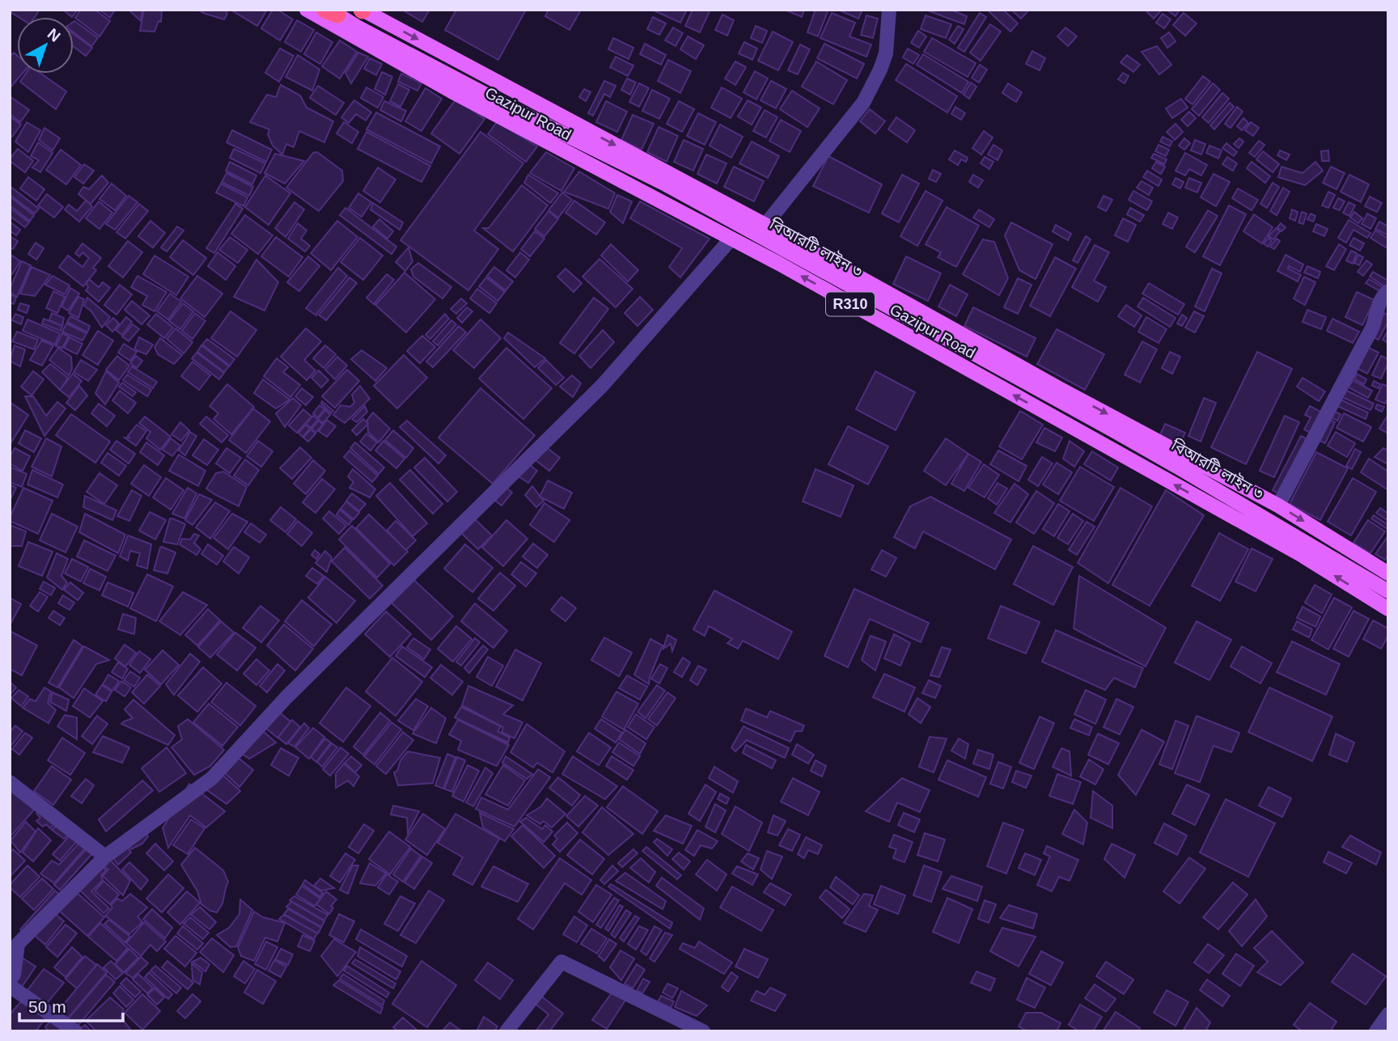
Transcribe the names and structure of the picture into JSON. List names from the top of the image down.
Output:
{
  "streets": {
    "main road": ["Gazipur Road", "বিআরটি লাইন ৩", "R310"]
  },
  "scale_bar": "50 m",
  "north": "top right"
}
